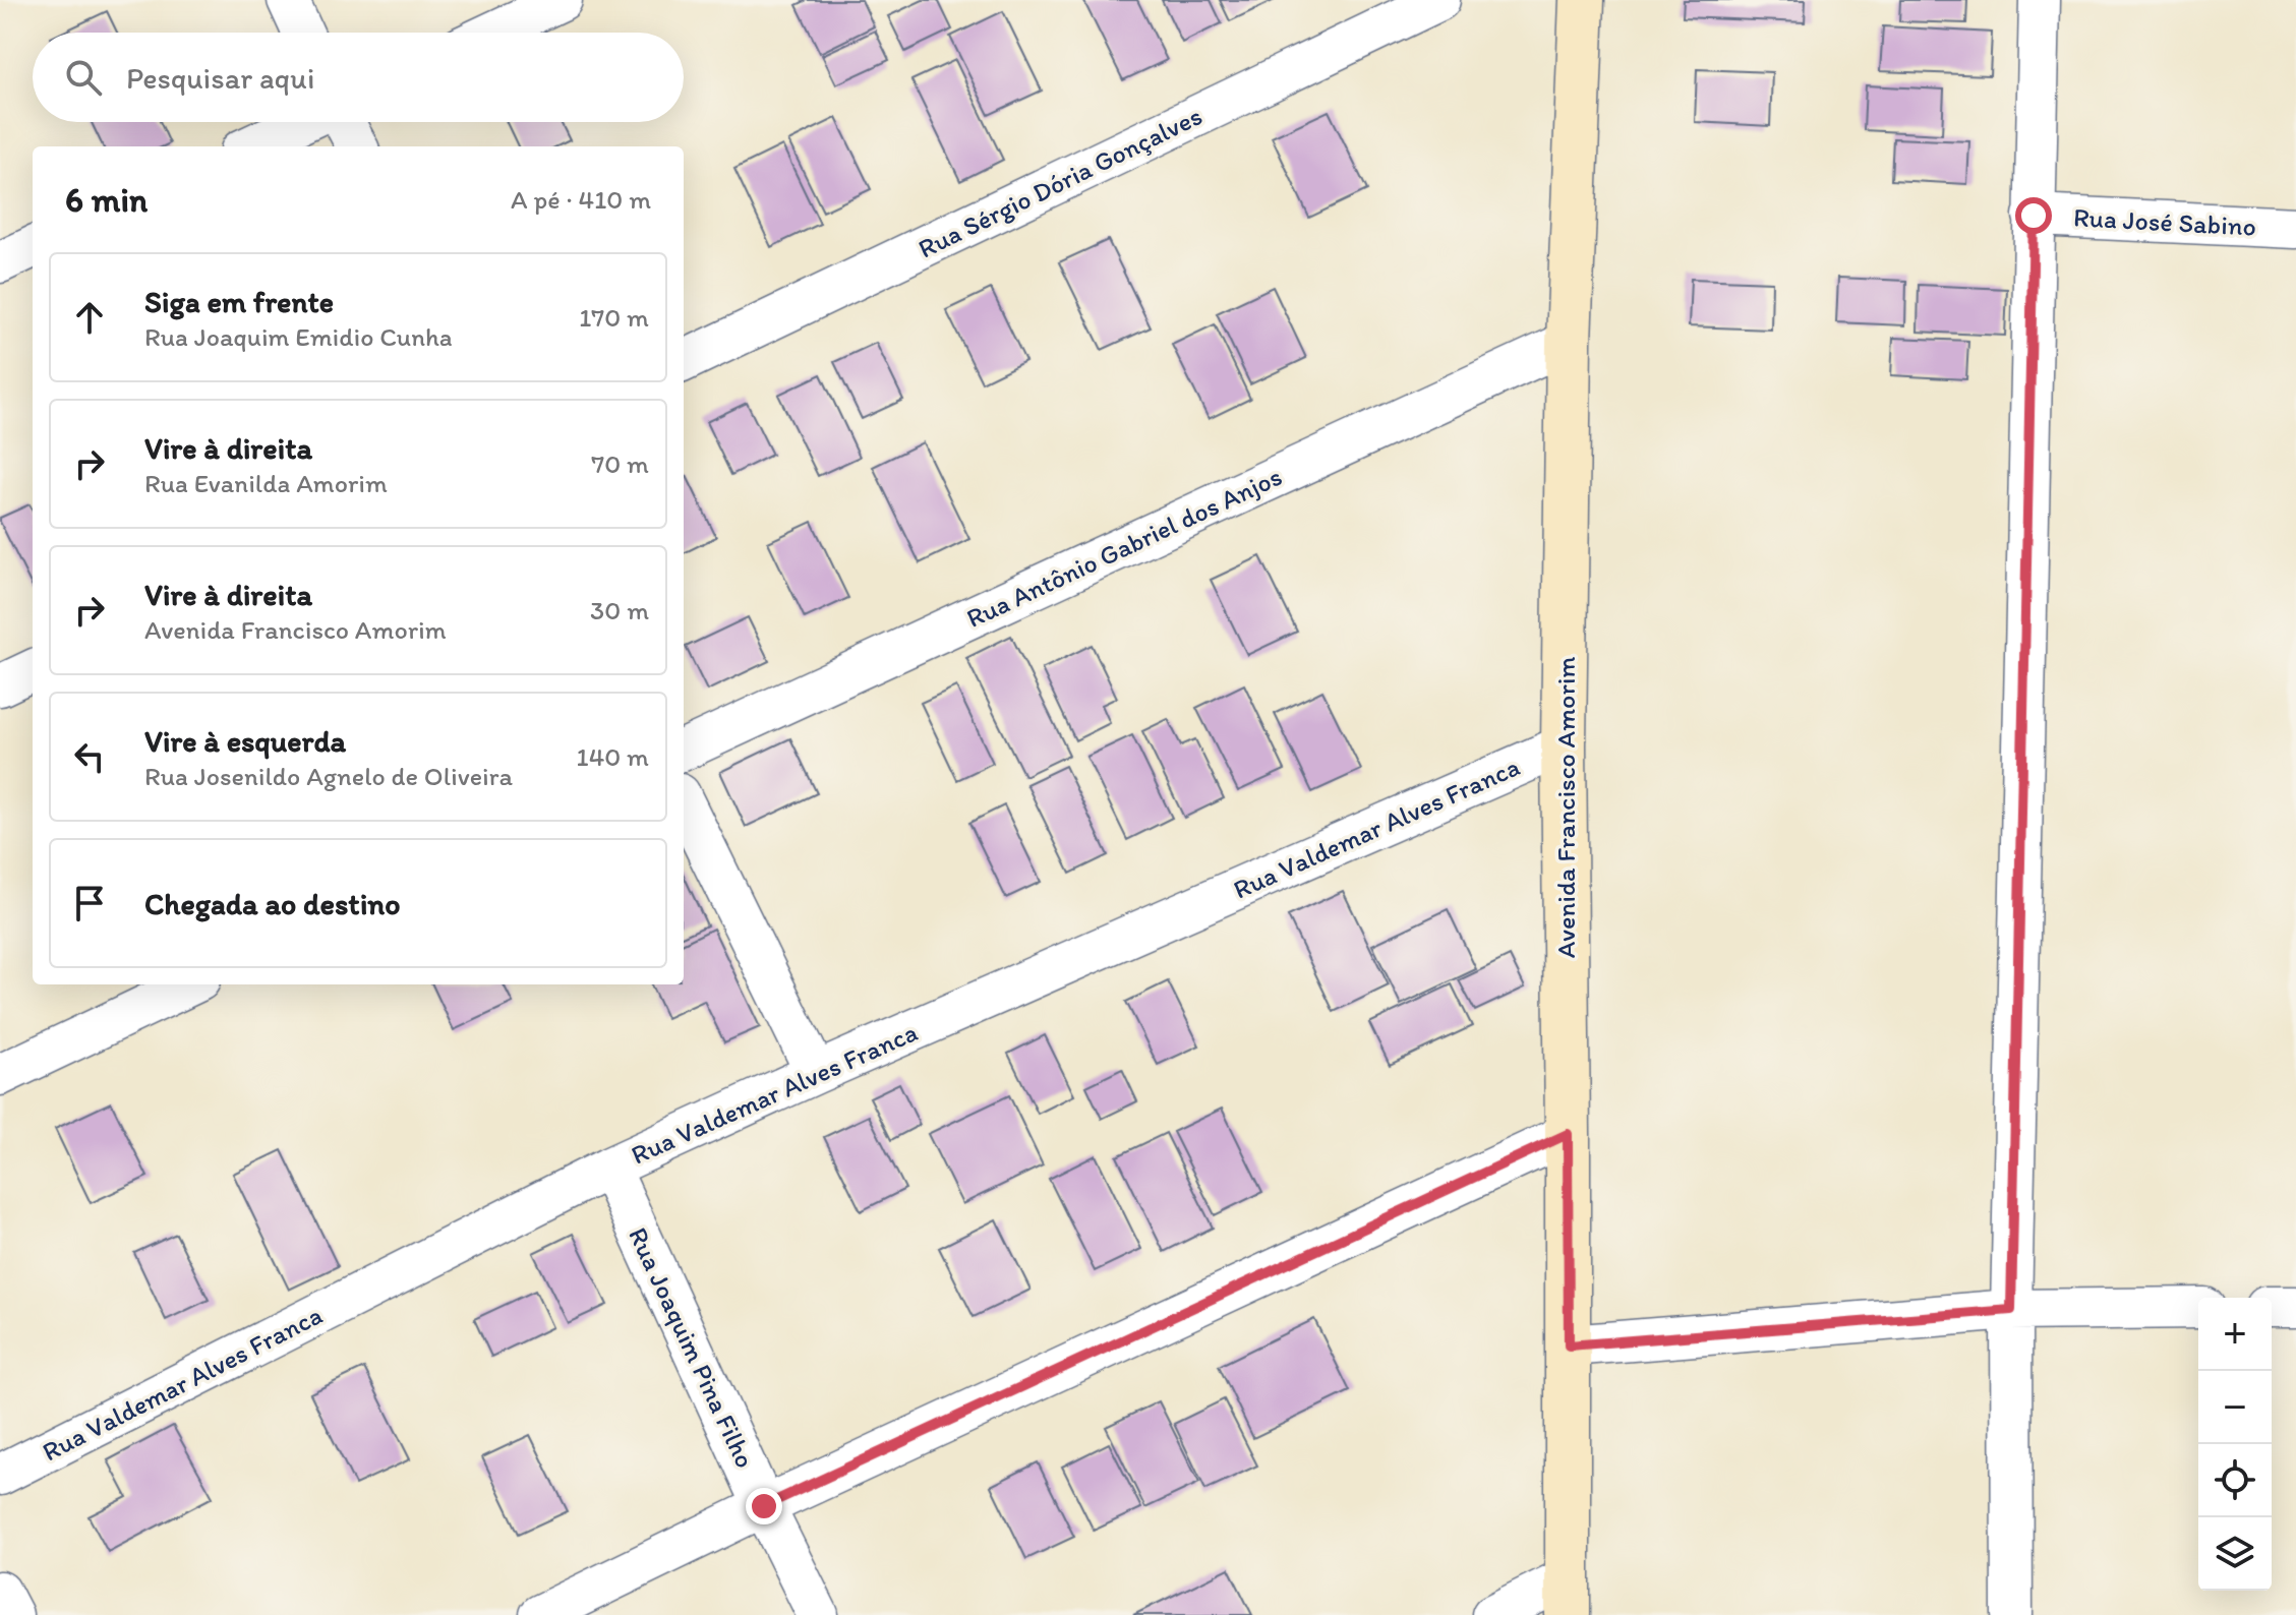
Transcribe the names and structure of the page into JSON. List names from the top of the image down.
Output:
{
  "streets": {
    "main road": ["Avenida Francisco Amorim"],
    "street": [
      "Rua Sérgio Dória Gonçalves",
      "Rua José Sabino",
      "Rua Antônio Gabriel dos Anjos",
      "Rua Valdemar Alves Franca",
      "Rua Joaquim Pina Filho"
    ]
  },
  "crossings": [
    ["Rua Antônio Gabriel dos Anjos", "Avenida Francisco Amorim"],
    ["Avenida Francisco Amorim", "Rua Valdemar Alves Franca"],
    ["Rua Valdemar Alves Franca", "Rua Joaquim Pina Filho"]
  ],
  "page": {
    "search": "Pesquisar aqui",
    "heading": ["6 min", "A pé · 410 m"],
    "list": [
      ["Siga em frente", "Rua Joaquim Emidio Cunha", "170 m"],
      ["Vire à direita", "Rua Evanilda Amorim", "70 m"],
      ["Vire à direita", "Avenida Francisco Amorim", "30 m"],
      ["Vire à esquerda", "Rua Josenildo Agnelo de Oliveira", "140 m"],
      "Chegada ao destino"
    ],
    "map_buttons": ["+", "−"]
  }
}
